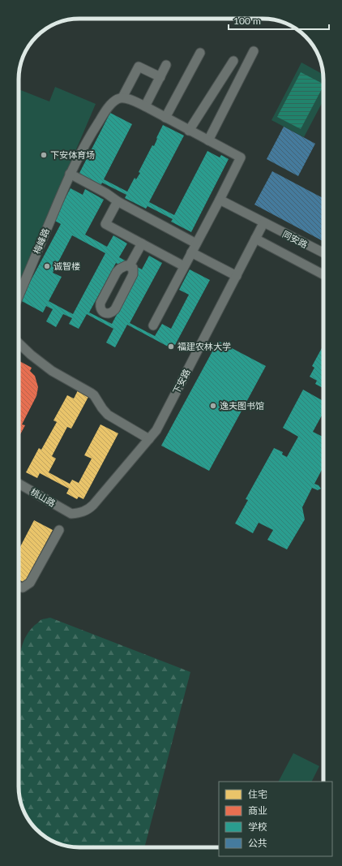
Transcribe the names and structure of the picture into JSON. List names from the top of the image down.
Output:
{
  "streets": {
    "street": [
      "同安路",
      "梅峰路",
      "下安路",
      "桃山路"
    ]
  },
  "crossings": [
    ["同安路", "下安路"],
    ["下安路", "桃山路"]
  ],
  "places": [
    "下安体育场",
    "诚智楼",
    "福建农林大学",
    "逸夫图书馆"
  ],
  "legend": [
    "住宅",
    "商业",
    "学校",
    "公共"
  ],
  "scale_bar": "100 m"
}
